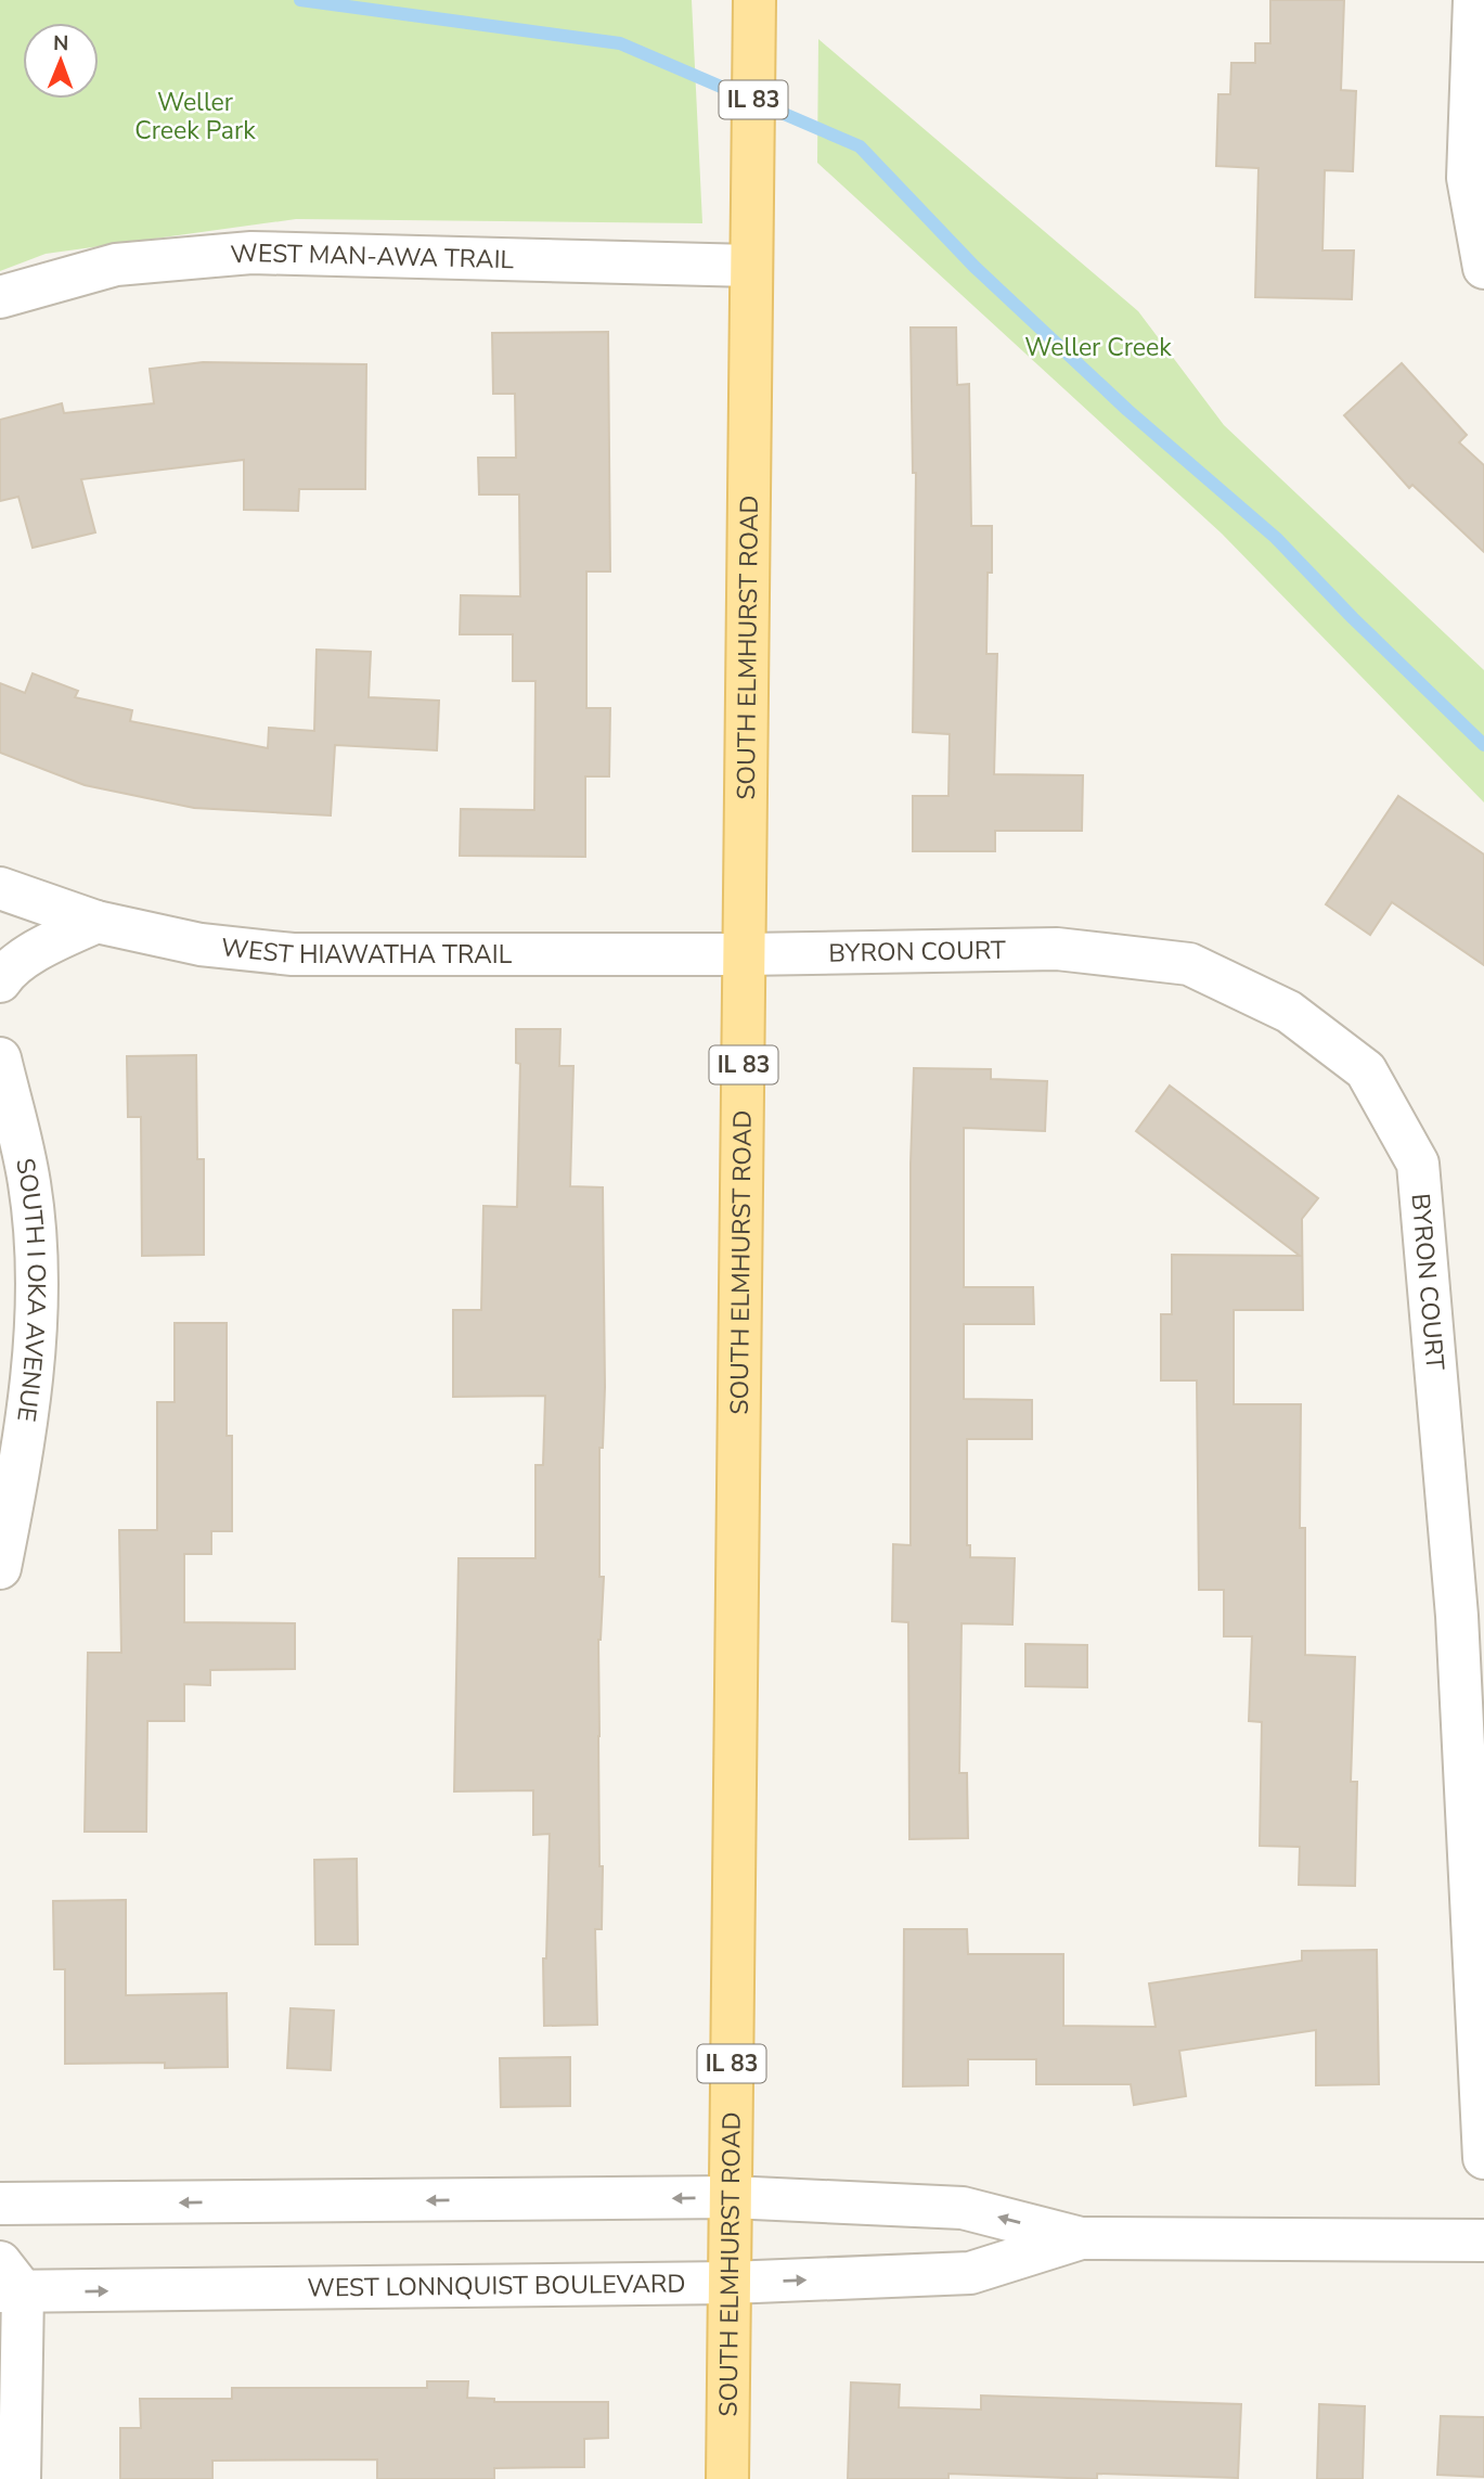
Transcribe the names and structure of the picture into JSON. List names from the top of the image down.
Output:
{
  "streets": {
    "main road": ["IL 83", "SOUTH ELMHURST ROAD"],
    "street": [
      "WEST MAN-AWA TRAIL",
      "WEST HIAWATHA TRAIL",
      "BYRON COURT",
      "SOUTH I OKA AVENUE",
      "WEST LONNQUIST BOULEVARD"
    ]
  },
  "crossings": [
    ["WEST MAN-AWA TRAIL", "SOUTH ELMHURST ROAD"],
    ["SOUTH ELMHURST ROAD", "WEST HIAWATHA TRAIL"],
    ["SOUTH ELMHURST ROAD", "BYRON COURT"],
    ["SOUTH ELMHURST ROAD", "WEST LONNQUIST BOULEVARD"],
    ["WEST HIAWATHA TRAIL", "BYRON COURT"]
  ],
  "parks": ["Weller Creek Park", "Weller Creek"],
  "north": "top"
}
